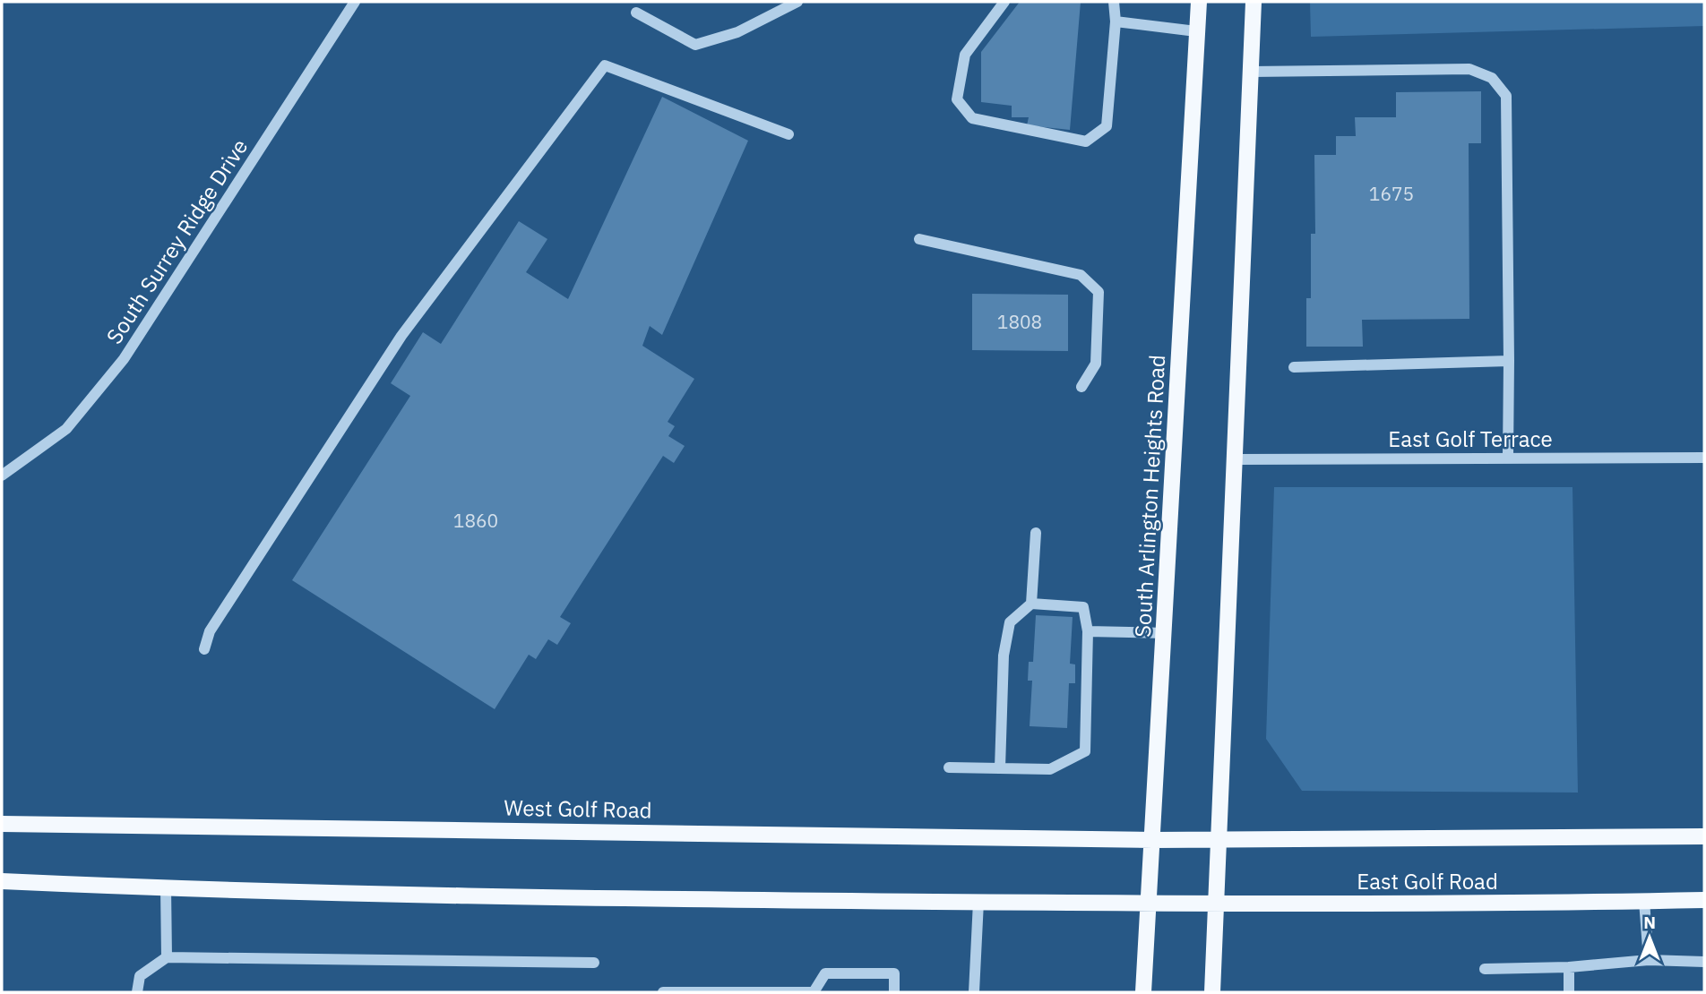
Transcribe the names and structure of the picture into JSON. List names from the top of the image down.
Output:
{
  "streets": {
    "main road": ["South Arlington Heights Road", "West Golf Road", "East Golf Road"],
    "street": ["South Surrey Ridge Drive", "East Golf Terrace"]
  },
  "crossings": [
    ["South Arlington Heights Road", "West Golf Road"],
    ["South Arlington Heights Road", "East Golf Road"],
    ["West Golf Road", "East Golf Road"]
  ],
  "house_numbers": ["1675", "1808", "1860"],
  "north": "top"
}
